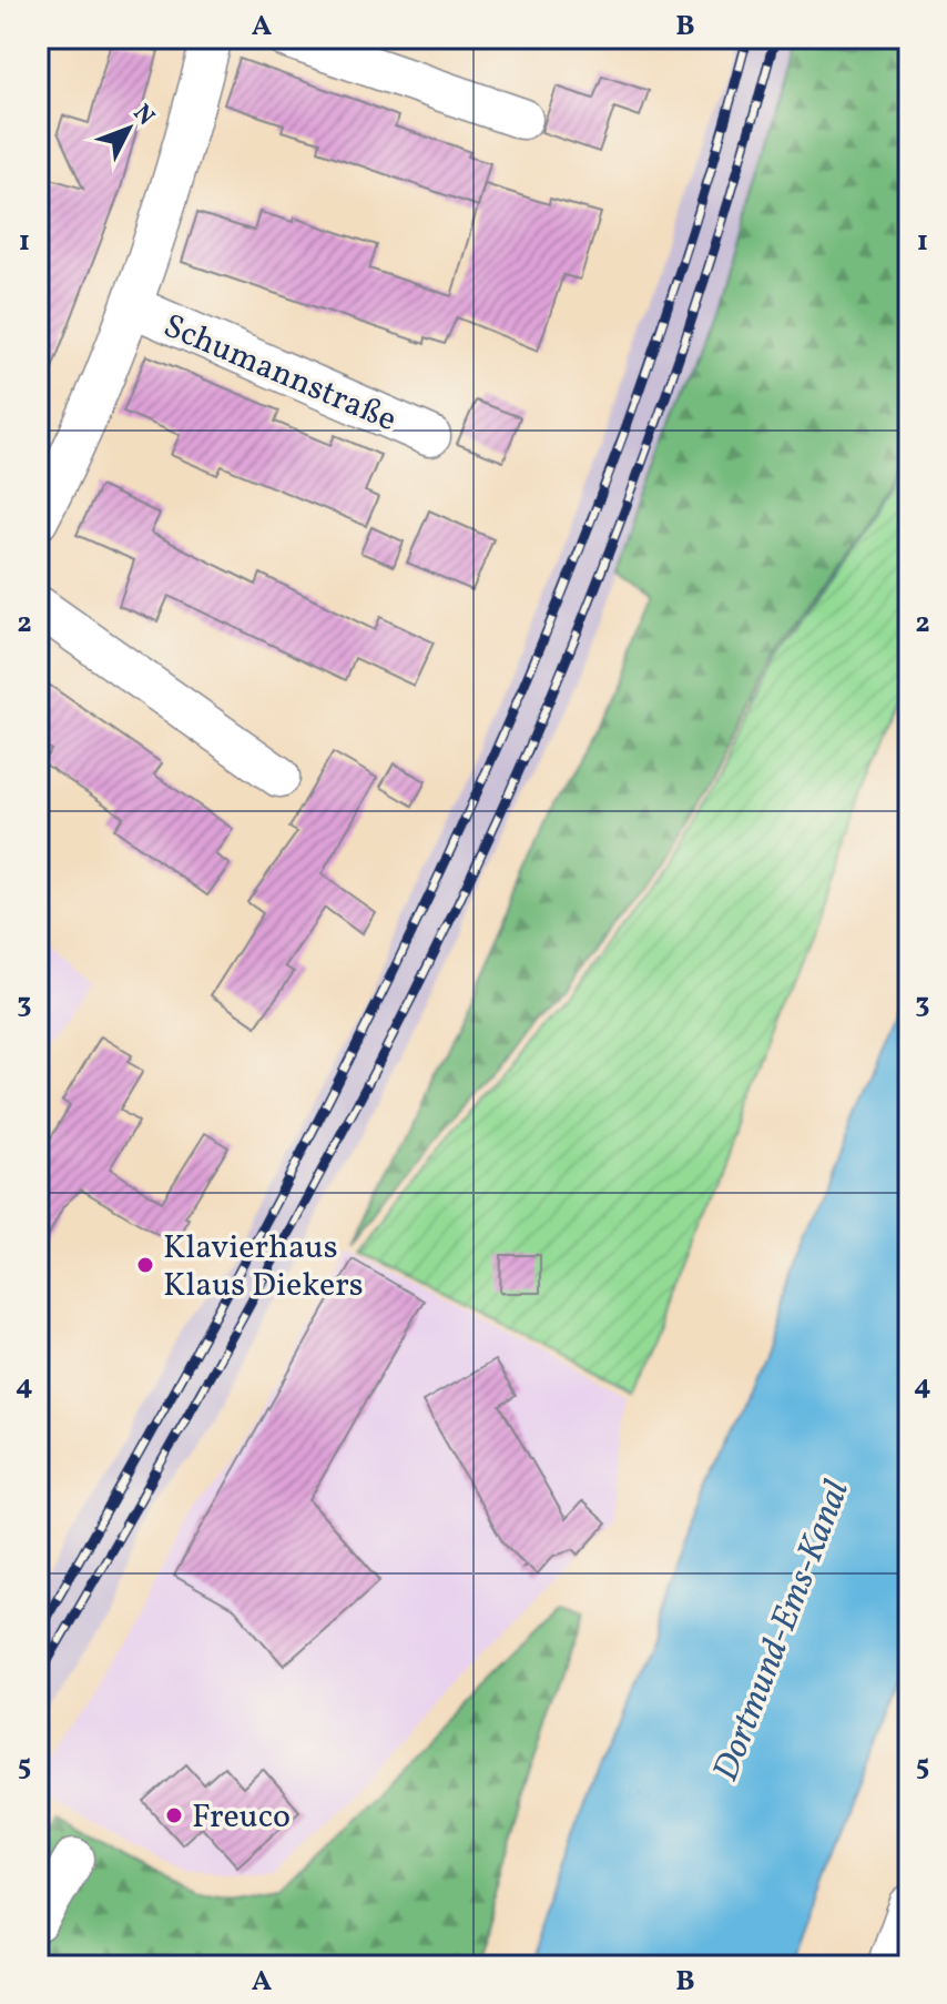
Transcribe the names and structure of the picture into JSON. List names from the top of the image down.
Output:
{
  "streets": {
    "street": ["Schumannstraße"]
  },
  "water": ["Dortmund-Ems-Kanal"],
  "places": ["Klavierhaus Klaus Diekers", "Freuco"],
  "north": "top right",
  "grid": {
    "columns": ["A", "B"],
    "rows": [
      "1",
      "2",
      "3",
      "4",
      "5"
    ]
  }
}
